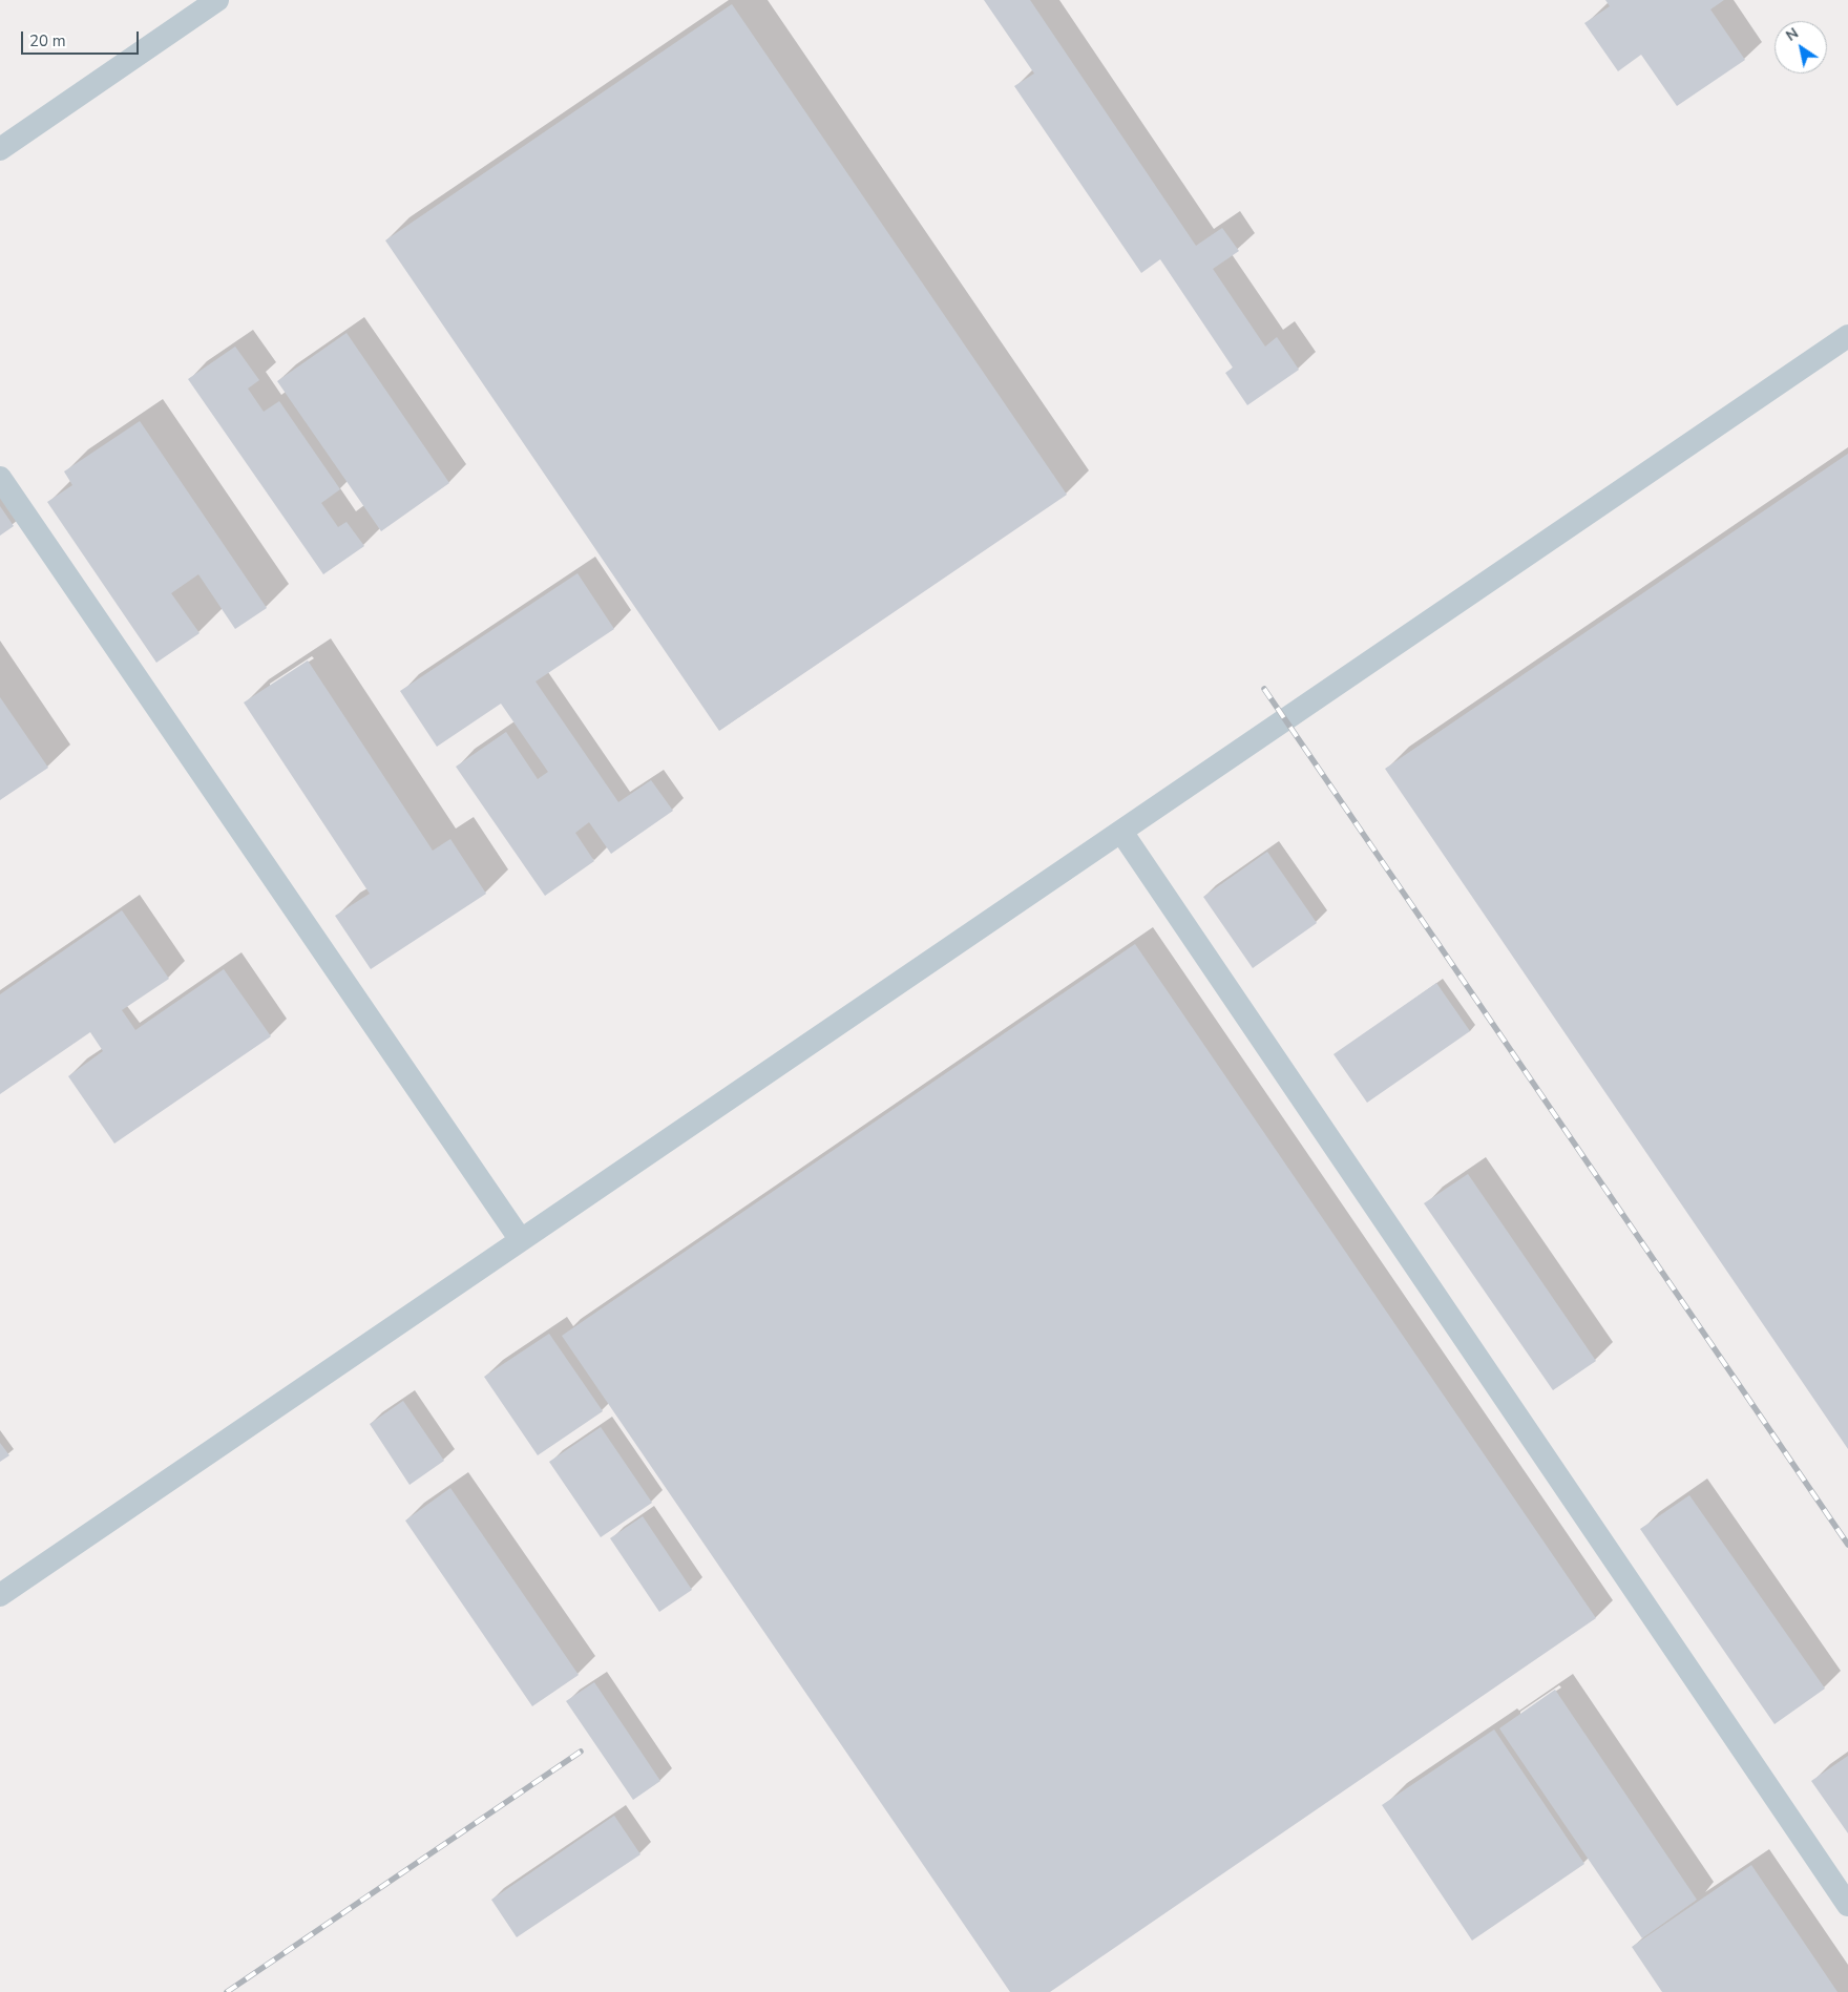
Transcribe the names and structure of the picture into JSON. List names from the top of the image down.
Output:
{
  "scale_bar": "20 m",
  "north": "top left"
}
